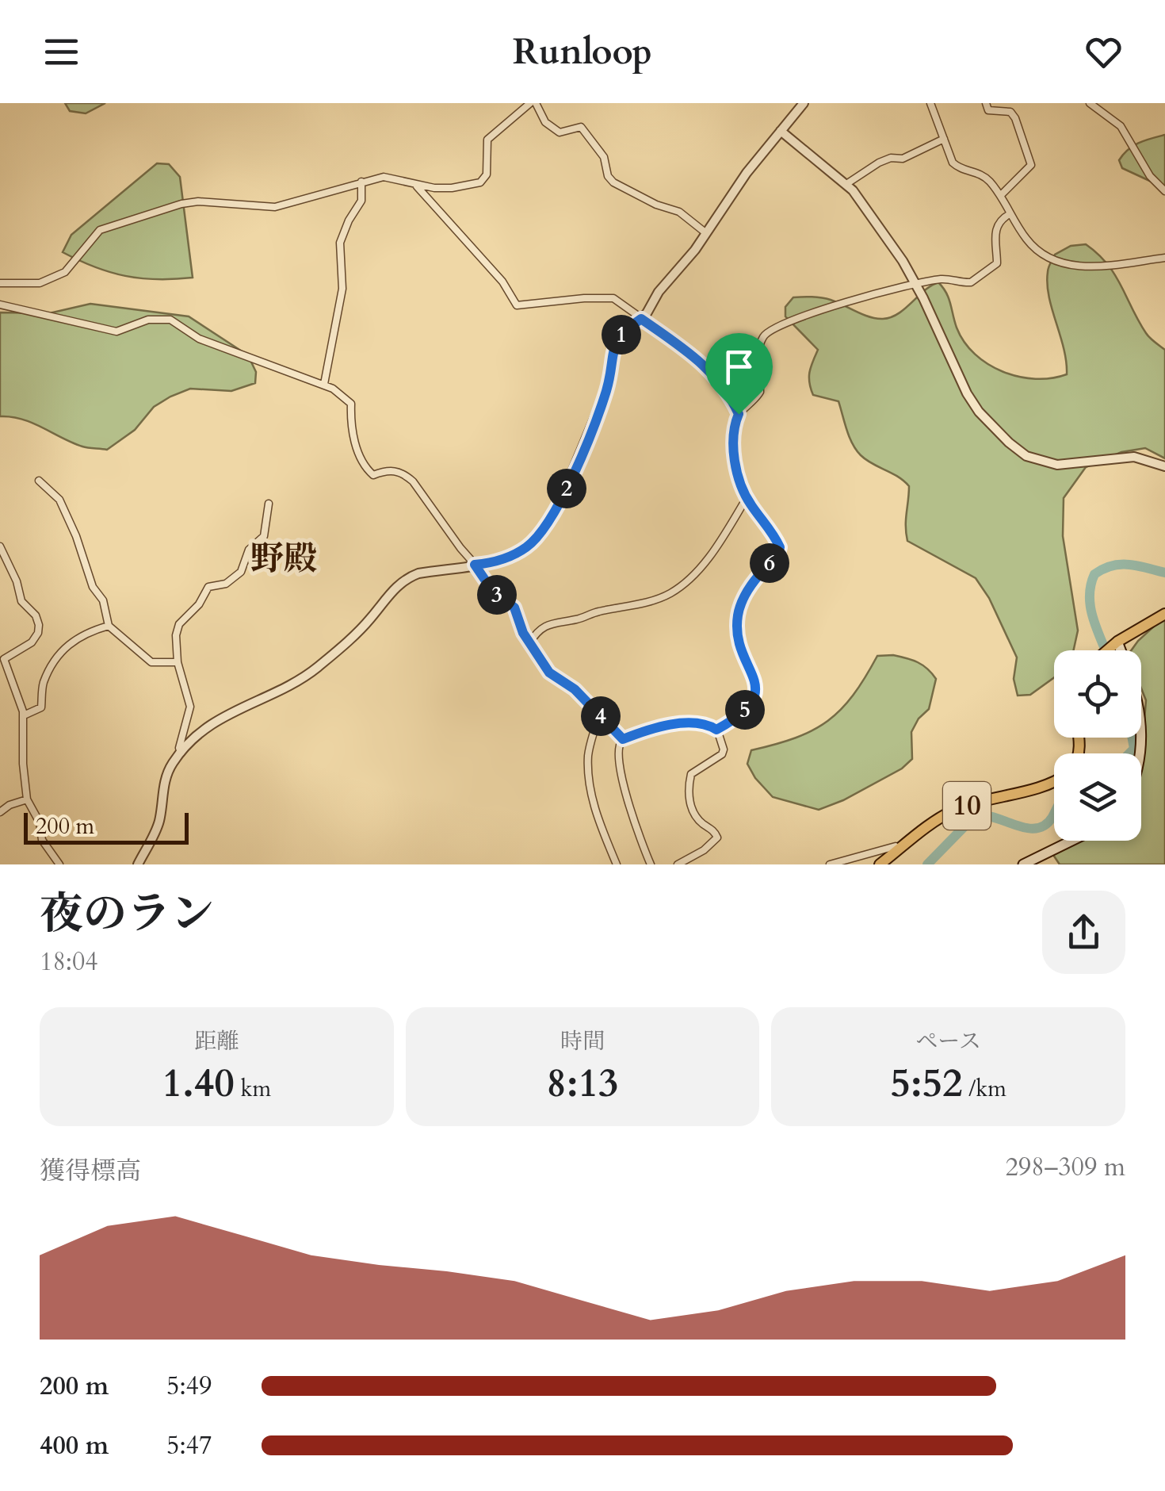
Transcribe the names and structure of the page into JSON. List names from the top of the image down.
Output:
{
  "streets": {
    "main road": ["10"]
  },
  "districts": ["野殿"],
  "scale_bar": "200 m",
  "page": {
    "header": "Runloop",
    "pins": [
      "1",
      "2",
      "6",
      "3",
      "5",
      "4"
    ],
    "scale": "200 m",
    "heading": ["夜のラン", "18:04"],
    "stats": [
      ["距離", "1.40 km"],
      ["時間", "8:13"],
      ["ペース", "5:52 /km"]
    ],
    "chart": ["獲得標高", "298–309 m"],
    "list": [
      {
        "name": "200 m",
        "note": "5:49"
      },
      {
        "name": "400 m",
        "note": "5:47"
      }
    ]
  }
}
